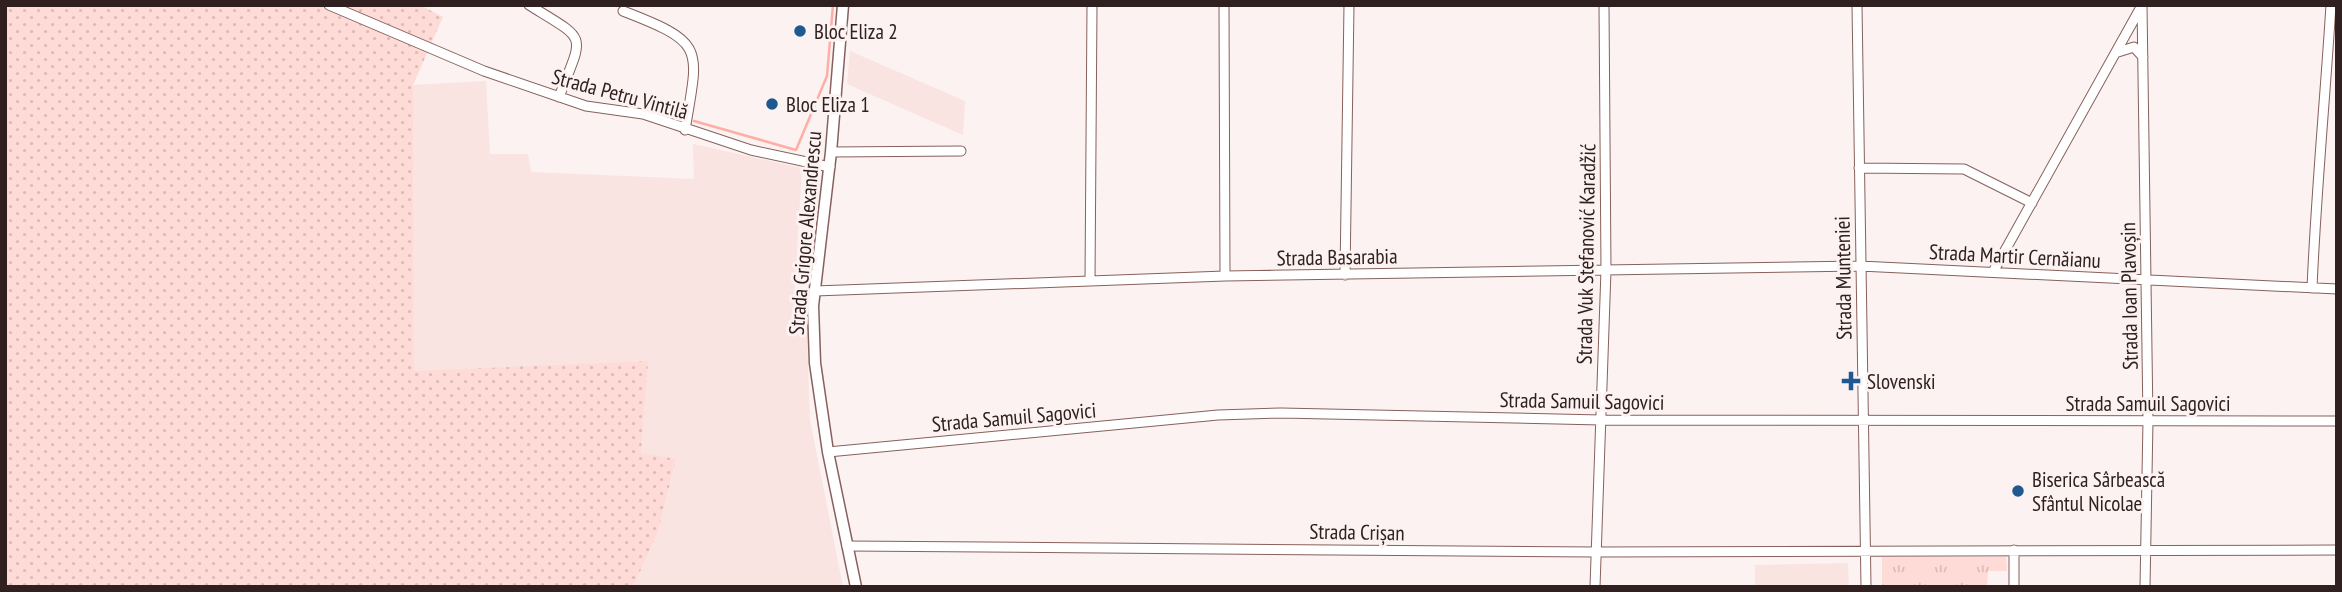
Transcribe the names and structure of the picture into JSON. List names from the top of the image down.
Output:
{
  "streets": {
    "street": [
      "Strada Petru Vintilă",
      "Strada Grigore Alexandrescu",
      "Strada Vuk Stefanović Karadžić",
      "Strada Martir Cernăianu",
      "Strada Basarabia",
      "Strada Munteniei",
      "Strada Ioan Plavoșin",
      "Strada Samuil Sagovici",
      "Strada Crișan"
    ]
  },
  "crossings": [
    ["Strada Petru Vintilă", "Strada Grigore Alexandrescu"],
    ["Strada Grigore Alexandrescu", "Strada Basarabia"],
    ["Strada Grigore Alexandrescu", "Strada Samuil Sagovici"],
    ["Strada Grigore Alexandrescu", "Strada Crișan"],
    ["Strada Vuk Stefanović Karadžić", "Strada Basarabia"],
    ["Strada Vuk Stefanović Karadžić", "Strada Samuil Sagovici"],
    ["Strada Vuk Stefanović Karadžić", "Strada Crișan"],
    ["Strada Martir Cernăianu", "Strada Basarabia"],
    ["Strada Martir Cernăianu", "Strada Munteniei"],
    ["Strada Martir Cernăianu", "Strada Ioan Plavoșin"],
    ["Strada Basarabia", "Strada Munteniei"],
    ["Strada Munteniei", "Strada Samuil Sagovici"],
    ["Strada Munteniei", "Strada Crișan"],
    ["Strada Ioan Plavoșin", "Strada Samuil Sagovici"]
  ],
  "places": {
    "other": ["Bloc Eliza 2", "Bloc Eliza 1", "Biserica Sârbească Sfântul Nicolae"],
    "health": ["Slovenski"]
  }
}
